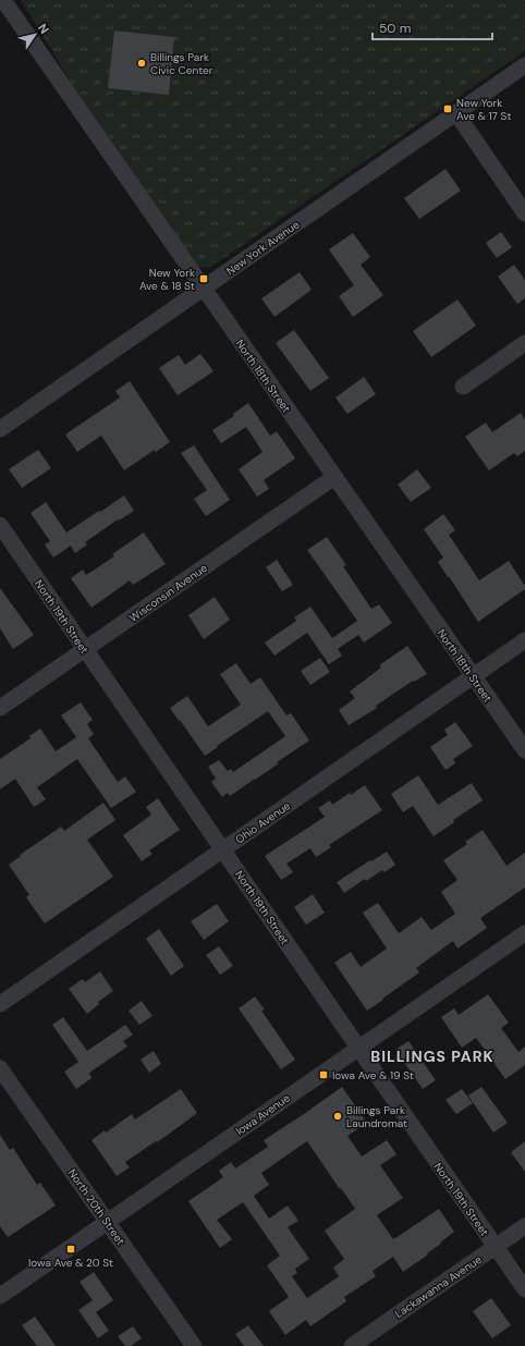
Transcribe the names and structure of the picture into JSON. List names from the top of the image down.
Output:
{
  "streets": {
    "street": [
      "New York Avenue",
      "North 18th Street",
      "Wisconsin Avenue",
      "North 19th Street",
      "Ohio Avenue",
      "Iowa Avenue",
      "North 20th Street",
      "Lackawanna Avenue"
    ]
  },
  "crossings": [
    ["New York Avenue", "North 18th Street"],
    ["North 18th Street", "Wisconsin Avenue"],
    ["North 18th Street", "Ohio Avenue"],
    ["Wisconsin Avenue", "North 19th Street"],
    ["North 19th Street", "Ohio Avenue"],
    ["North 19th Street", "Iowa Avenue"],
    ["North 19th Street", "Lackawanna Avenue"],
    ["Iowa Avenue", "North 20th Street"]
  ],
  "districts": ["BILLINGS PARK"],
  "places": {
    "other": ["Billings Park Civic Center", "Billings Park Laundromat"],
    "transit": [
      "New York Ave & 17 St",
      "New York Ave & 18 St",
      "Iowa Ave & 19 St",
      "Iowa Ave & 20 St"
    ]
  },
  "scale_bar": "50 m",
  "north": "top right"
}
